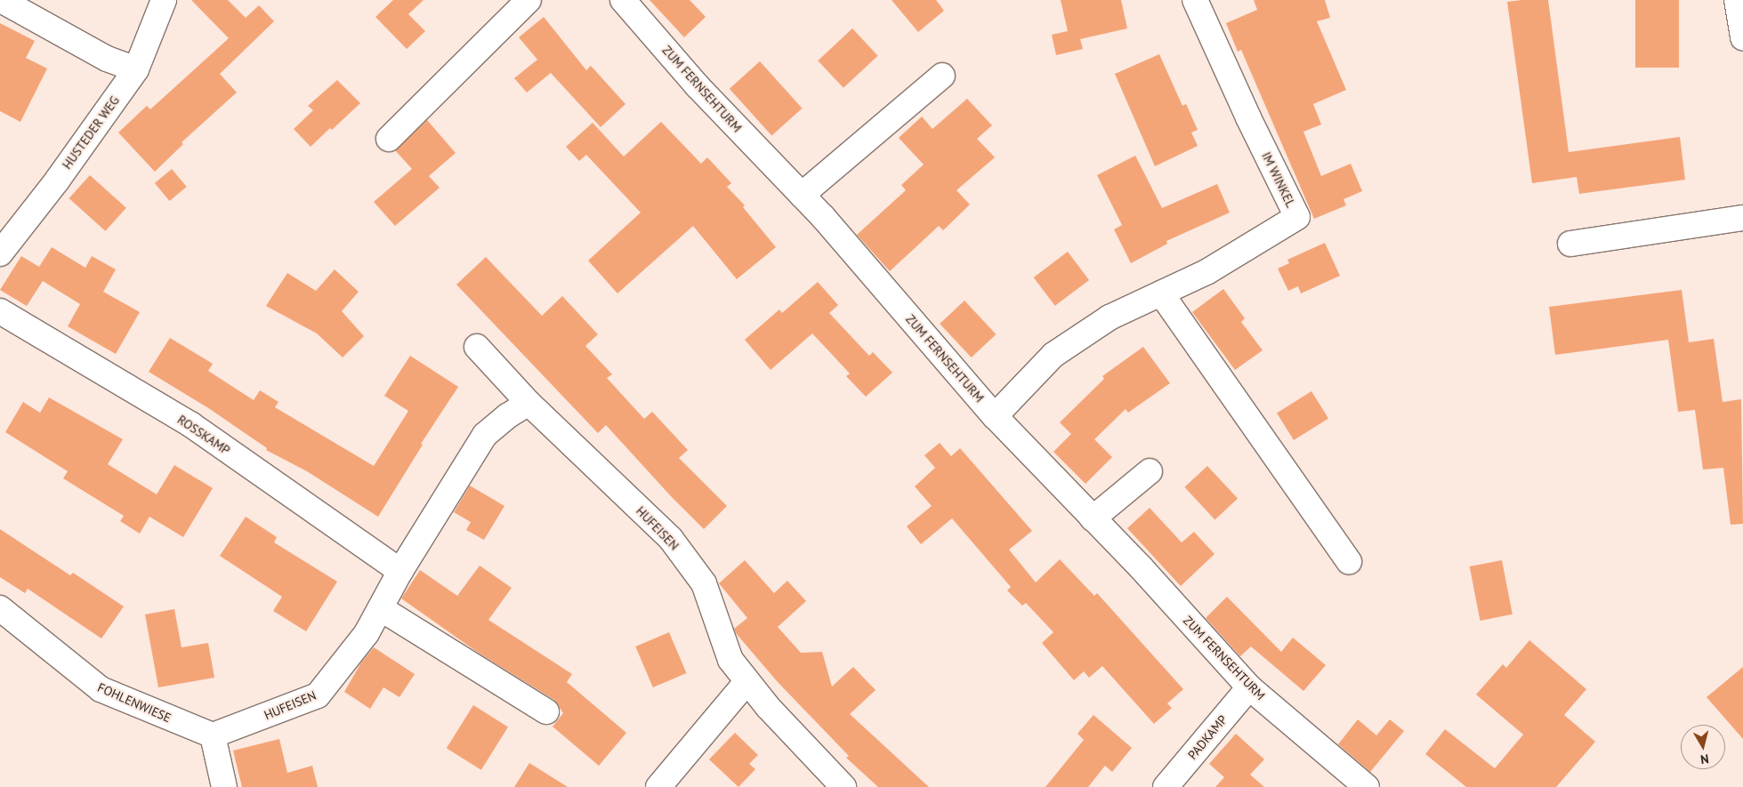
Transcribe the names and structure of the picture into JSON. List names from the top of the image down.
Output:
{
  "streets": {
    "street": [
      "ZUM FERNSEHTURM",
      "HUSTEDER WEG",
      "IM WINKEL",
      "ROSSKAMP",
      "HUFEISEN",
      "FOHLENWIESE",
      "PADKAMP"
    ]
  },
  "crossings": [
    ["ZUM FERNSEHTURM", "IM WINKEL"],
    ["ZUM FERNSEHTURM", "PADKAMP"],
    ["ROSSKAMP", "HUFEISEN"],
    ["HUFEISEN", "FOHLENWIESE"]
  ],
  "north": "bottom"
}
